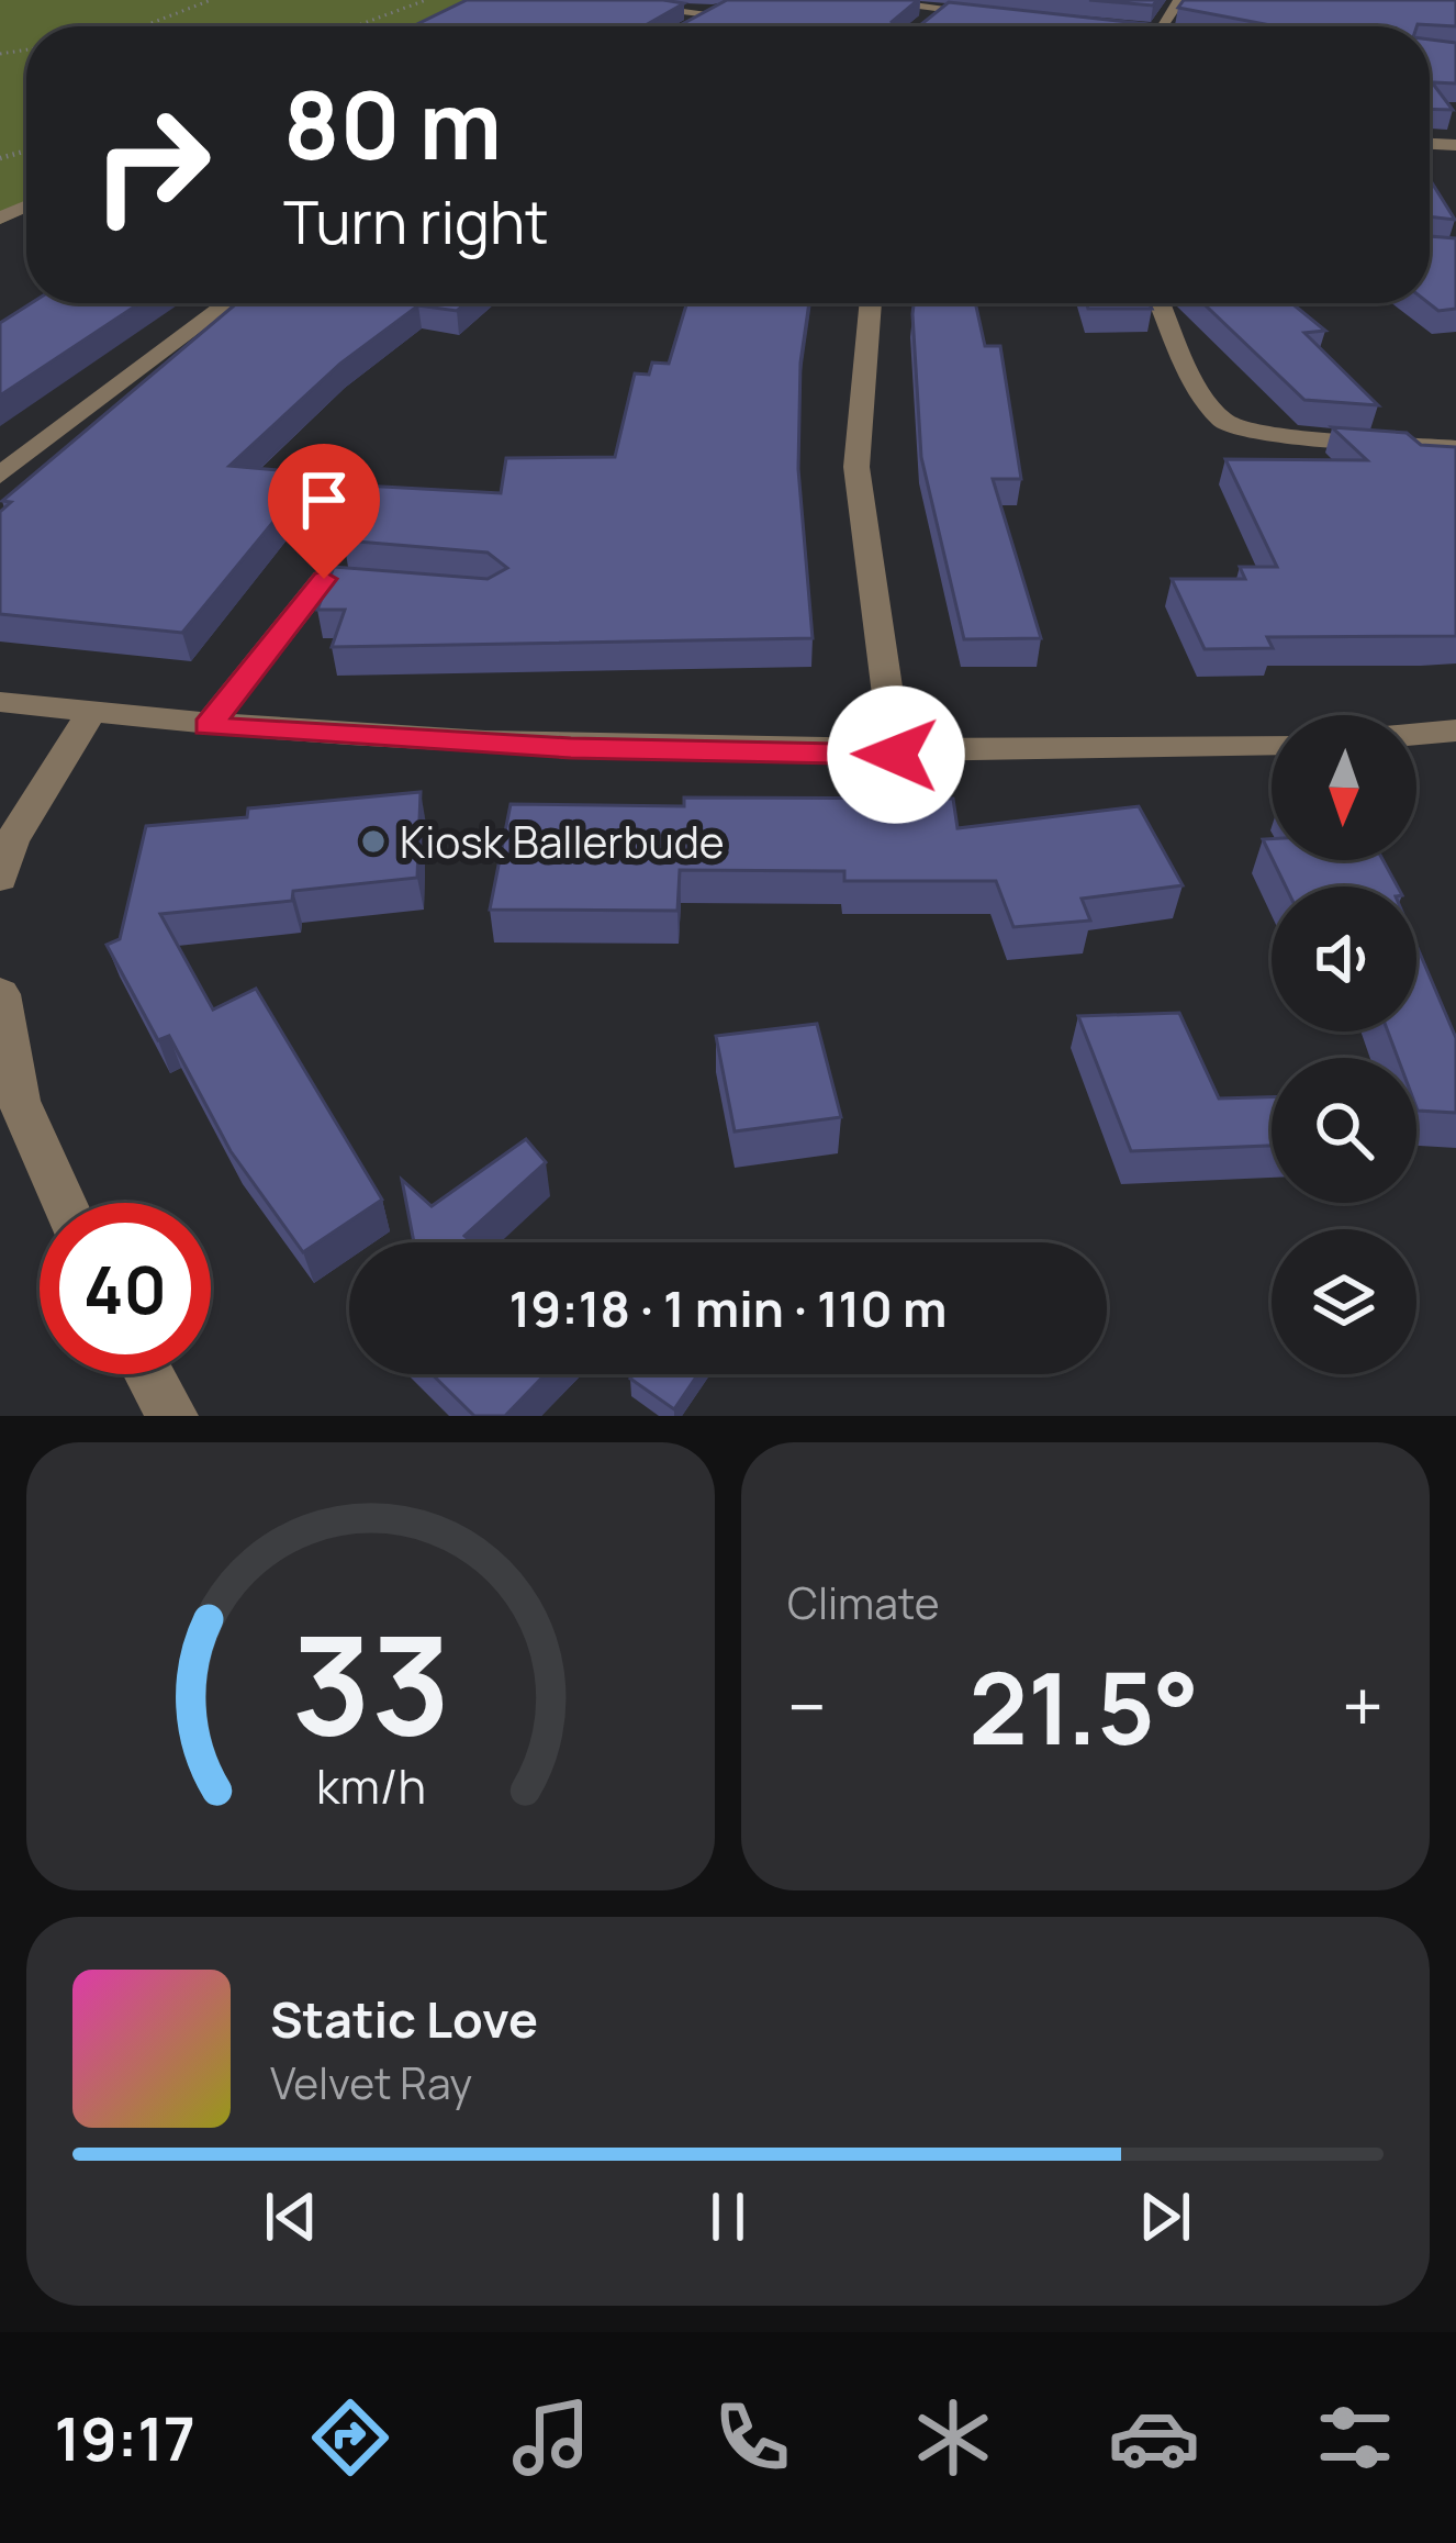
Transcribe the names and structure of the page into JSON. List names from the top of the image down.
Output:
{
  "places": ["Kiosk Ballerbude"],
  "north": "bottom",
  "page": {
    "turn": ["80 m", "Turn right"],
    "limit": "40",
    "trip": "19:18 · 1 min · 110 m",
    "tile": "Climate",
    "heat": ["−", "21.5°", "+"],
    "song": ["Static Love", "Velvet Ray"],
    "tabs": "19:17",
    "gauge": ["33", "km/h"]
  }
}
